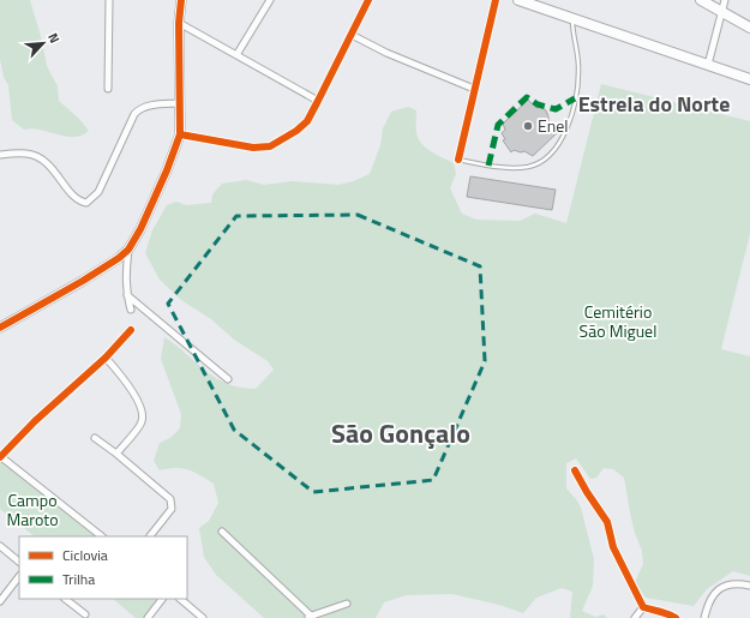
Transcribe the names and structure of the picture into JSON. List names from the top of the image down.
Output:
{
  "districts": ["Estrela do Norte", "São Gonçalo"],
  "parks": ["Cemitério São Miguel", "Campo Maroto"],
  "places": ["Enel"],
  "legend": ["Ciclovia", "Trilha"],
  "north": "top right"
}
